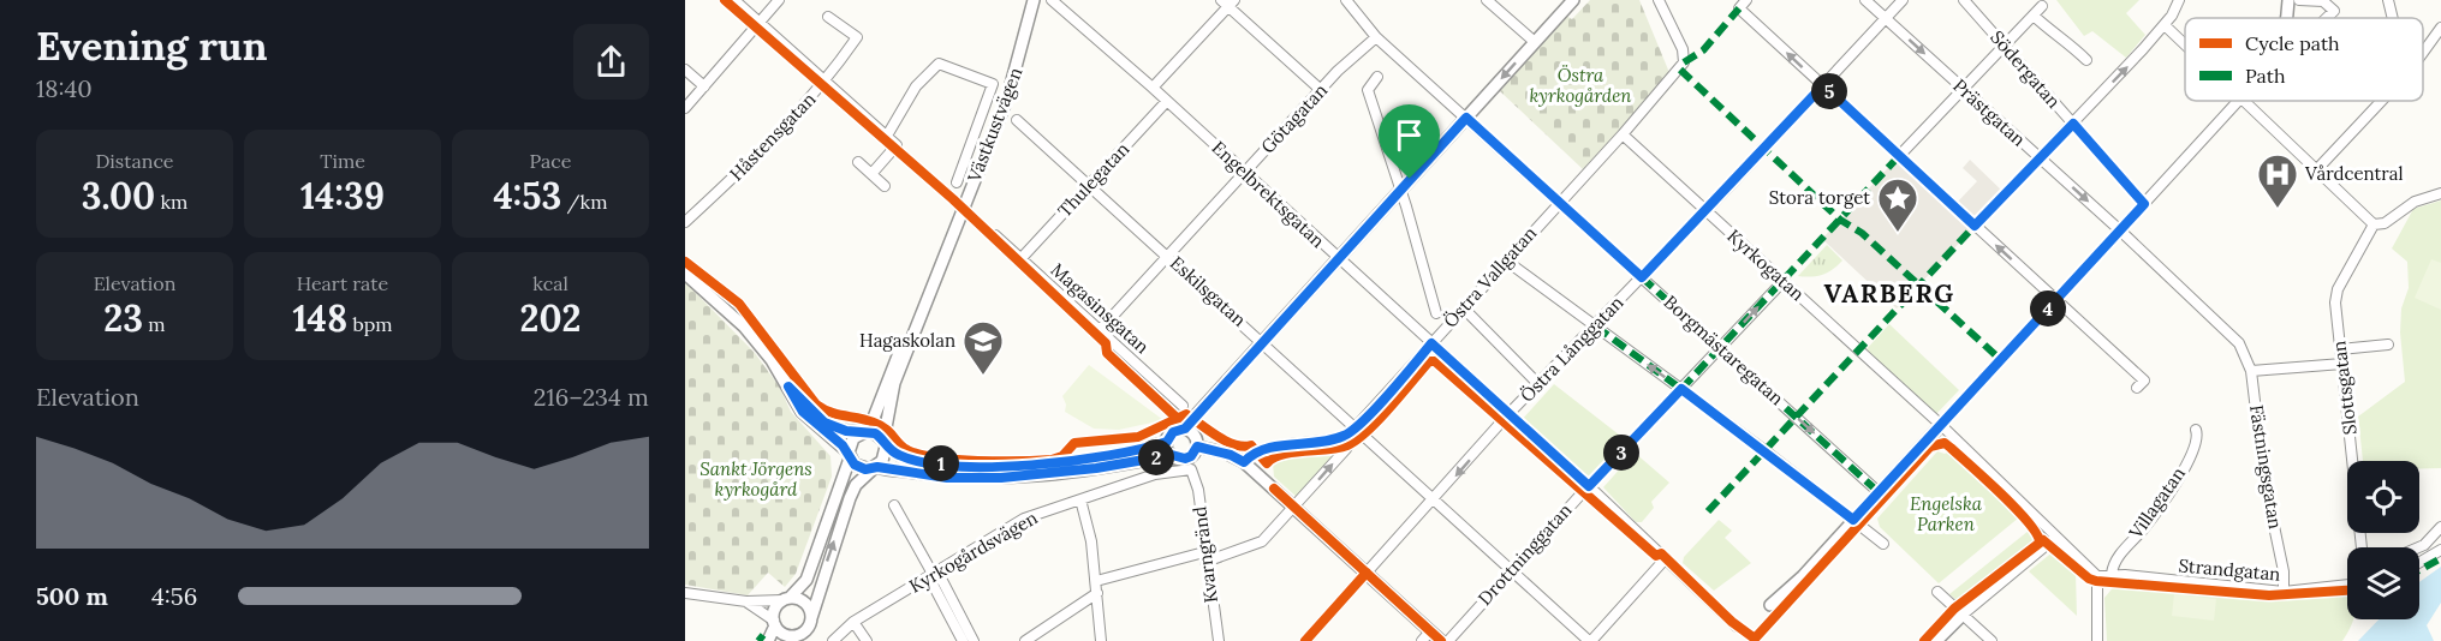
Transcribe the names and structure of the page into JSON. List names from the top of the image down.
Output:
{
  "streets": {
    "street": [
      "Södergatan",
      "Prästgatan",
      "Götagatan",
      "Västkustvägen",
      "Håstensgatan",
      "Thulegatan",
      "Engelbrektsgatan",
      "Kyrkogatan",
      "Östra Vallgatan",
      "Eskilsgatan",
      "Magasinsgatan",
      "Östra Långgatan",
      "Borgmästaregatan",
      "Slottsgatan",
      "Fästningsgatan",
      "Villagatan",
      "Kyrkogårdsvägen",
      "Kvarngränd",
      "Drottninggatan",
      "Strandgatan"
    ]
  },
  "crossings": [
    ["Prästgatan", "Östra Långgatan"],
    ["Prästgatan", "Fästningsgatan"],
    ["Götagatan", "Engelbrektsgatan"],
    ["Götagatan", "Eskilsgatan"],
    ["Götagatan", "Magasinsgatan"],
    ["Götagatan", "Borgmästaregatan"],
    ["Thulegatan", "Engelbrektsgatan"],
    ["Thulegatan", "Eskilsgatan"],
    ["Thulegatan", "Magasinsgatan"],
    ["Engelbrektsgatan", "Östra Vallgatan"],
    ["Engelbrektsgatan", "Östra Långgatan"],
    ["Engelbrektsgatan", "Drottninggatan"],
    ["Kyrkogatan", "Östra Vallgatan"],
    ["Kyrkogatan", "Östra Långgatan"],
    ["Kyrkogatan", "Drottninggatan"],
    ["Kyrkogatan", "Strandgatan"],
    ["Östra Vallgatan", "Eskilsgatan"],
    ["Östra Vallgatan", "Borgmästaregatan"],
    ["Eskilsgatan", "Östra Långgatan"],
    ["Eskilsgatan", "Drottninggatan"],
    ["Östra Långgatan", "Borgmästaregatan"],
    ["Borgmästaregatan", "Drottninggatan"],
    ["Fästningsgatan", "Strandgatan"],
    ["Villagatan", "Strandgatan"],
    ["Kyrkogårdsvägen", "Kvarngränd"]
  ],
  "one_way": ["Prästgatan"],
  "districts": ["VARBERG"],
  "parks": ["Östra kyrkogården", "Sankt Jörgens kyrkogård", "Engelska Parken"],
  "places": {
    "hospital": ["Vårdcentral"],
    "place": ["Stora torget"],
    "school or university": ["Hagaskolan"]
  },
  "legend": ["Cycle path", "Path"],
  "page": {
    "heading": ["Evening run", "18:40"],
    "pins": [
      "5",
      "4",
      "3",
      "2",
      "1"
    ],
    "stats": [
      ["Distance", "3.00 km"],
      ["Time", "14:39"],
      ["Pace", "4:53 /km"],
      ["Elevation", "23 m"],
      ["Heart rate", "148 bpm"],
      ["kcal", "202"]
    ],
    "chart": ["Elevation", "216–234 m"],
    "list": [
      {
        "name": "500 m",
        "note": "4:56"
      }
    ]
  }
}
